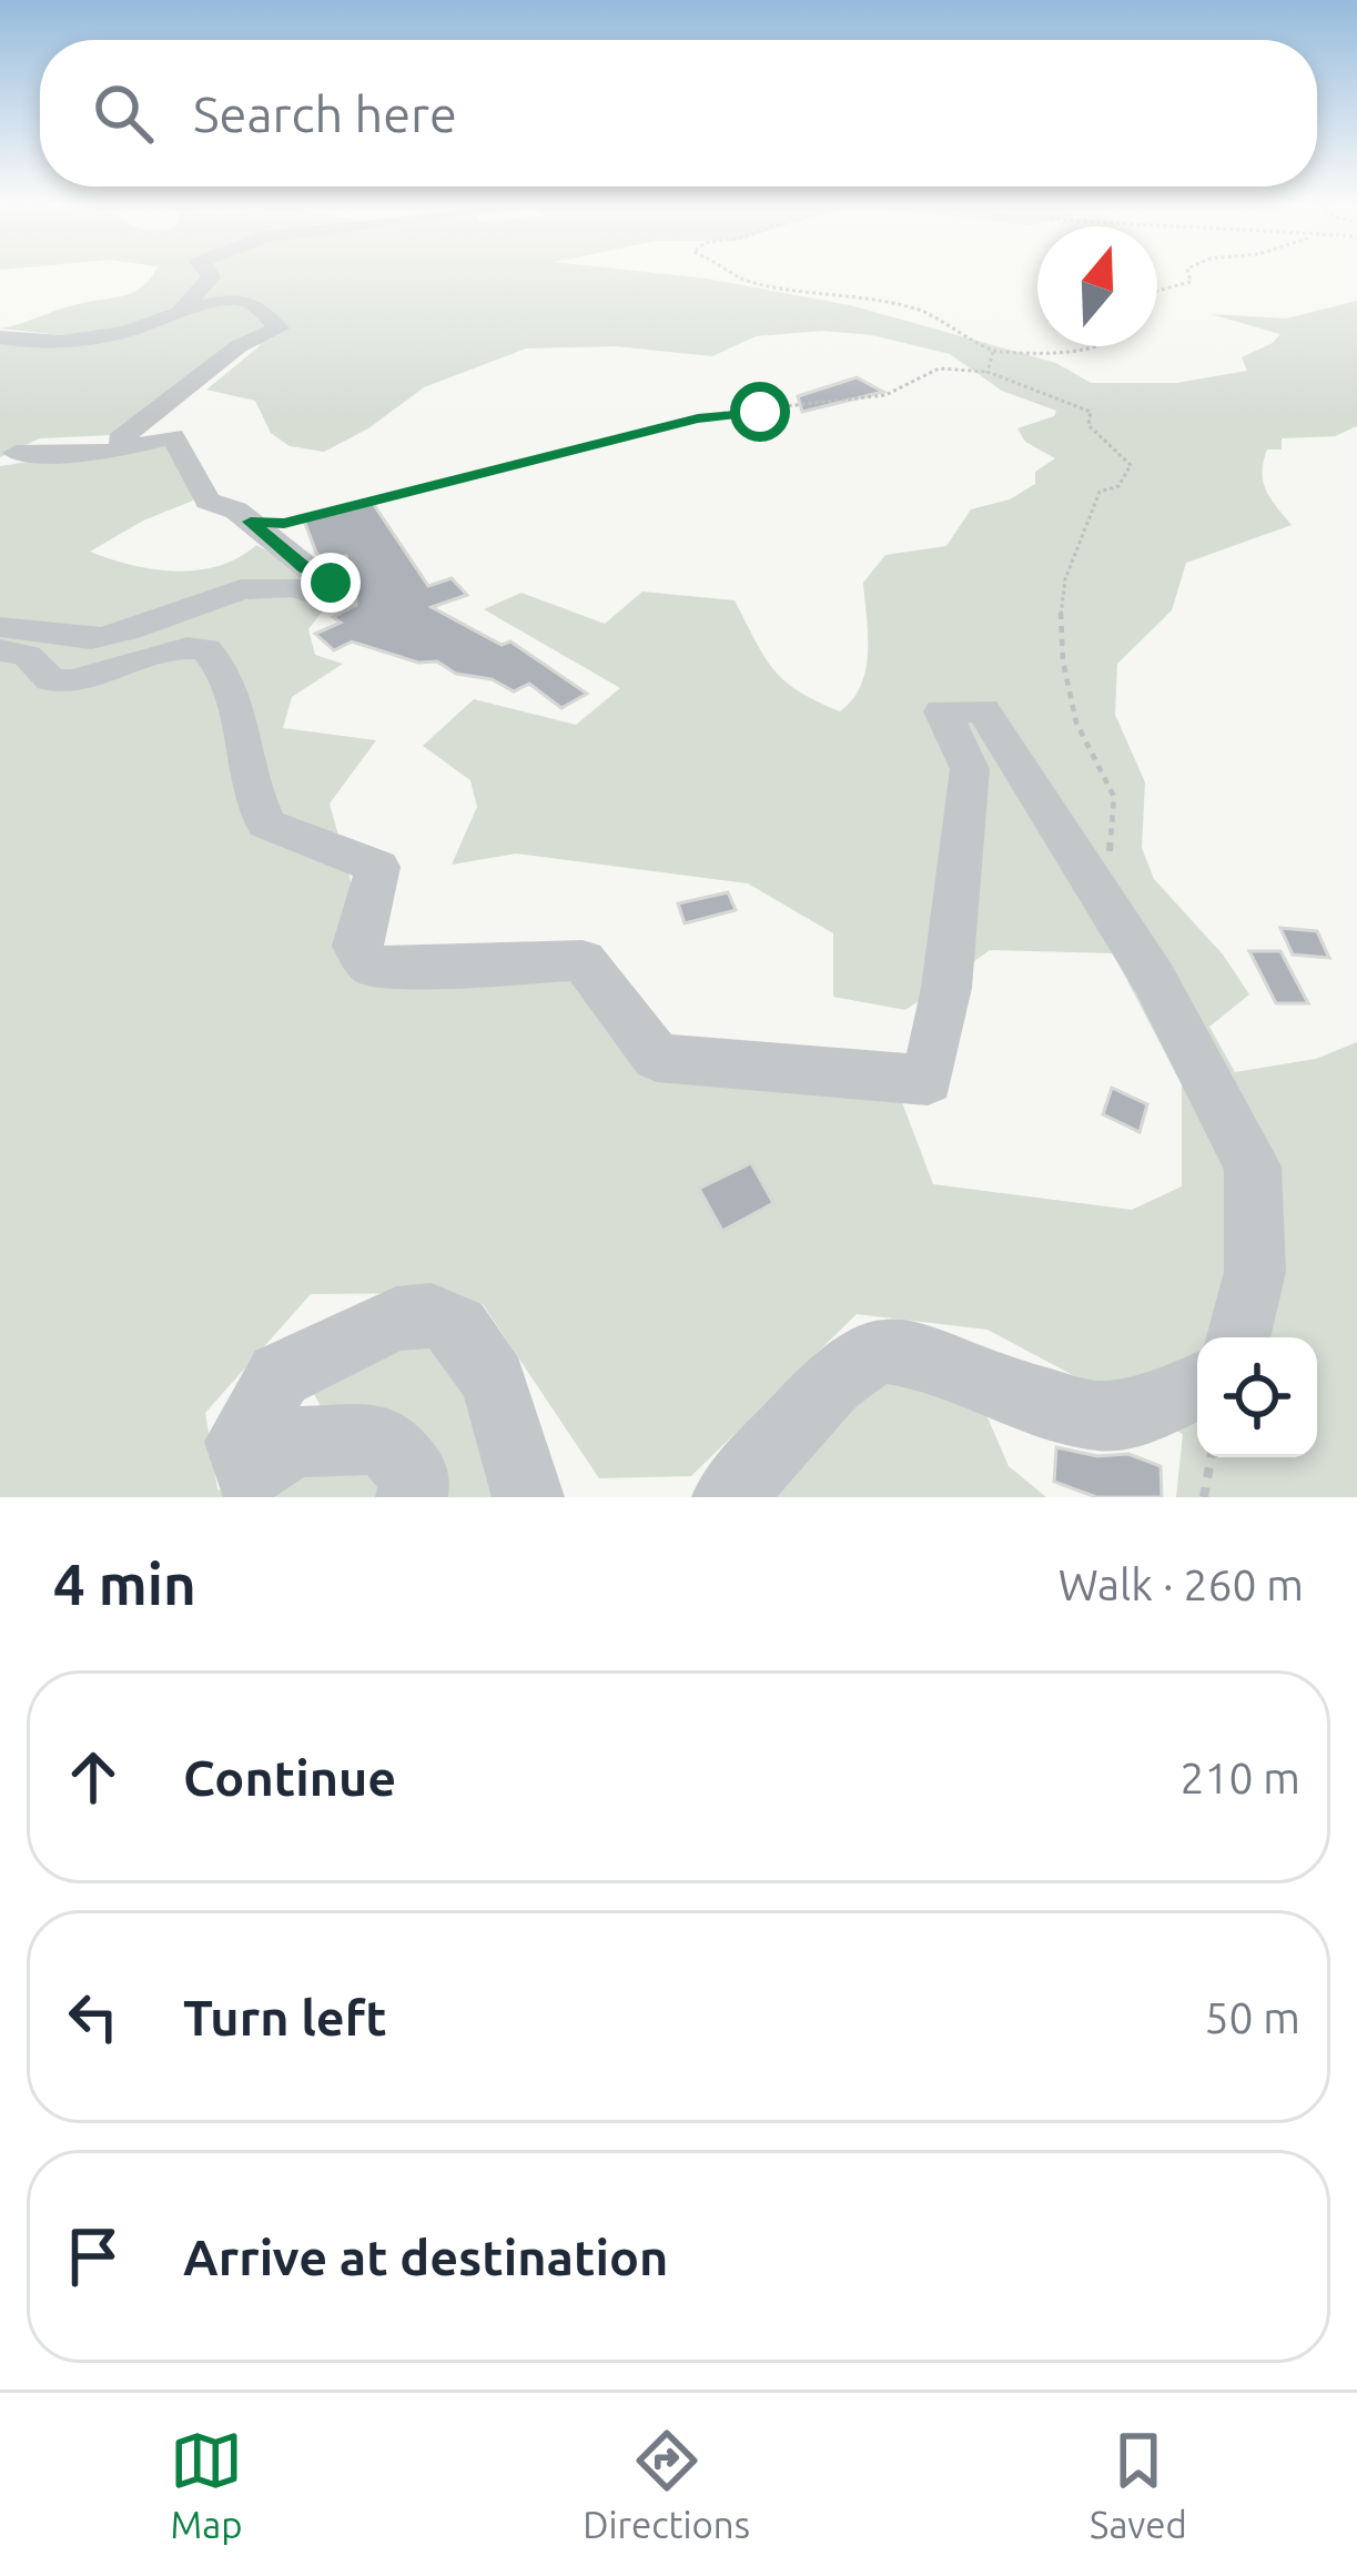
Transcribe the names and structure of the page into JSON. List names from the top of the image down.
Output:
{
  "north": "top",
  "page": {
    "search": "Search here",
    "heading": ["4 min", "Walk · 260 m"],
    "list": [
      ["Continue", "210 m"],
      ["Turn left", "50 m"],
      "Arrive at destination"
    ],
    "nav": ["Map", "Directions", "Saved"]
  }
}
